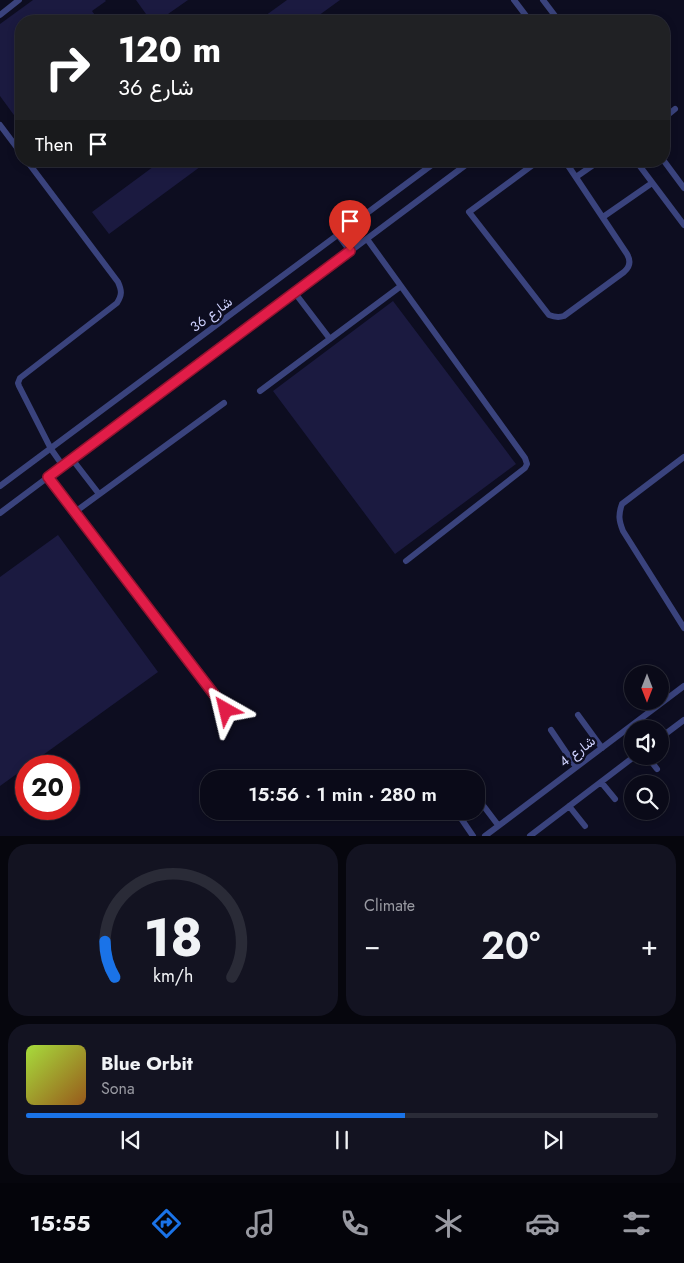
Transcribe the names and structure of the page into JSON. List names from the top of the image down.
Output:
{
  "streets": {
    "lane": ["شارع 36", "شارع 4"]
  },
  "north": "bottom",
  "page": {
    "turn": ["120 m", "شارع 36"],
    "then": "Then",
    "limit": "20",
    "trip": "15:56 · 1 min · 280 m",
    "tile": "Climate",
    "heat": ["−", "20°", "+"],
    "song": ["Blue Orbit", "Sona"],
    "tabs": "15:55",
    "gauge": ["18", "km/h"]
  }
}
